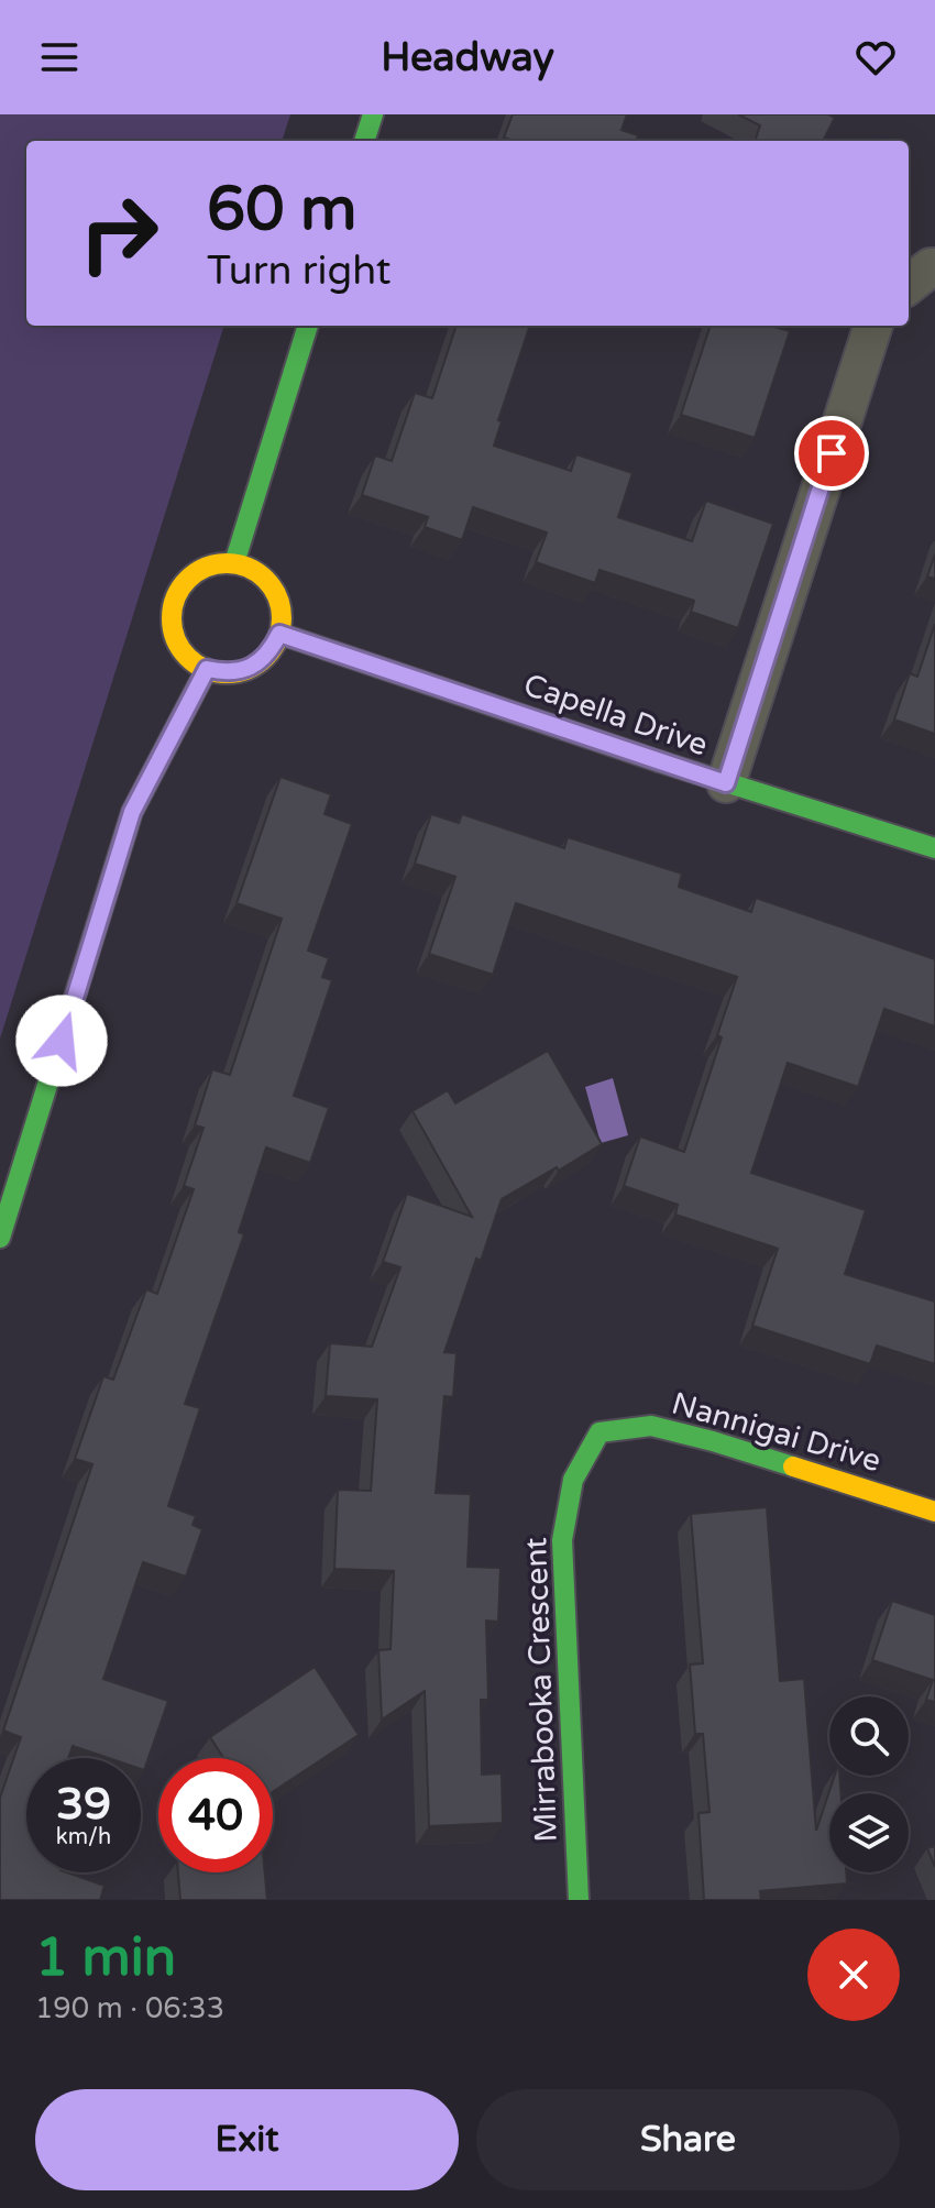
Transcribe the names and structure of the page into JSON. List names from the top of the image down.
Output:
{
  "streets": {
    "street": ["Capella Drive", "Nannigai Drive", "Mirrabooka Crescent"]
  },
  "crossings": [
    ["Nannigai Drive", "Mirrabooka Crescent"]
  ],
  "page": {
    "header": "Headway",
    "turn": ["60 m", "Turn right"],
    "speed": "39 km/h",
    "limit": "40",
    "heading": ["1 min", "190 m · 06:33"],
    "buttons": ["Exit", "Share"]
  }
}
